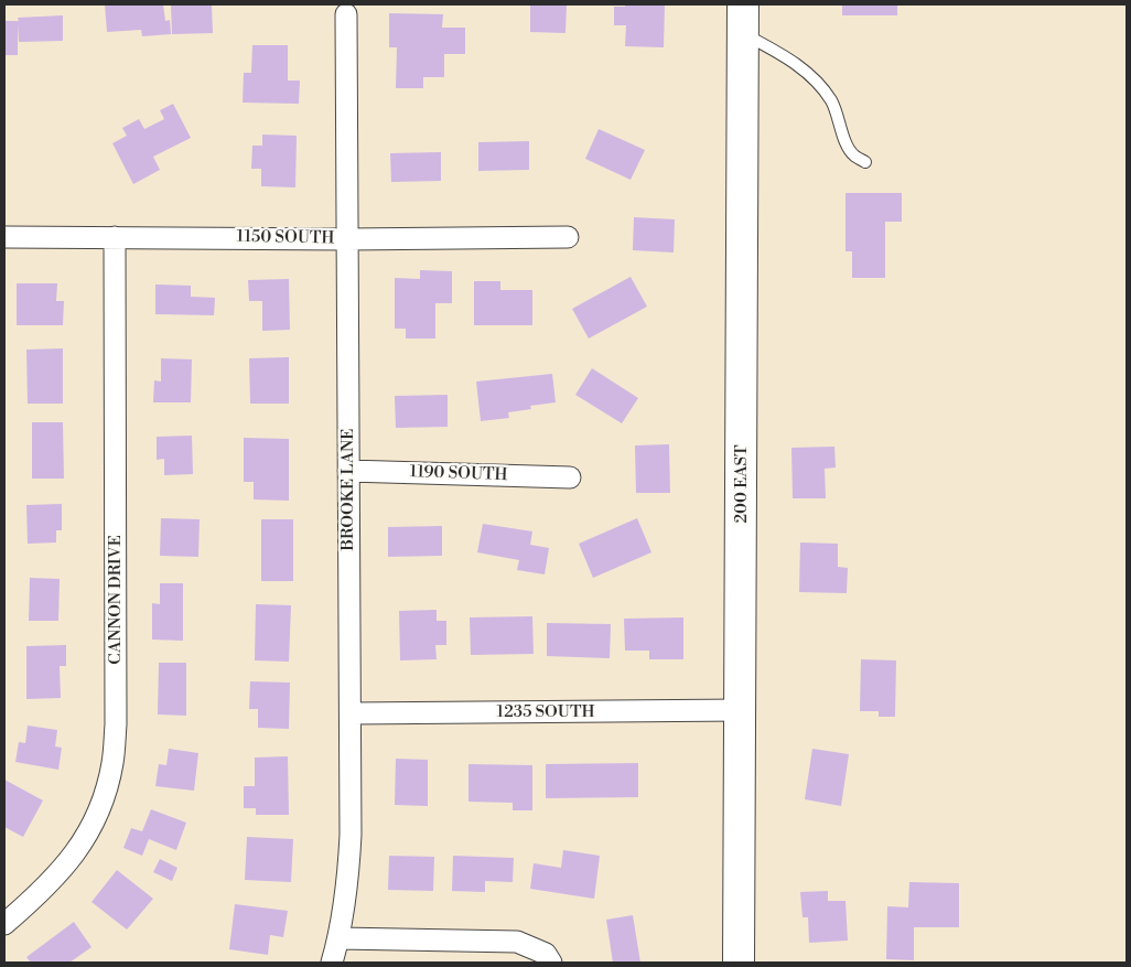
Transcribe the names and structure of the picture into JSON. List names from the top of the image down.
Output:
{
  "streets": {
    "main road": ["200 EAST"],
    "street": [
      "1150 SOUTH",
      "1190 SOUTH",
      "BROOKE LANE",
      "CANNON DRIVE",
      "1235 SOUTH"
    ]
  },
  "crossings": [
    ["1150 SOUTH", "BROOKE LANE"],
    ["1150 SOUTH", "CANNON DRIVE"],
    ["1190 SOUTH", "BROOKE LANE"],
    ["200 EAST", "1235 SOUTH"],
    ["BROOKE LANE", "1235 SOUTH"]
  ]
}
